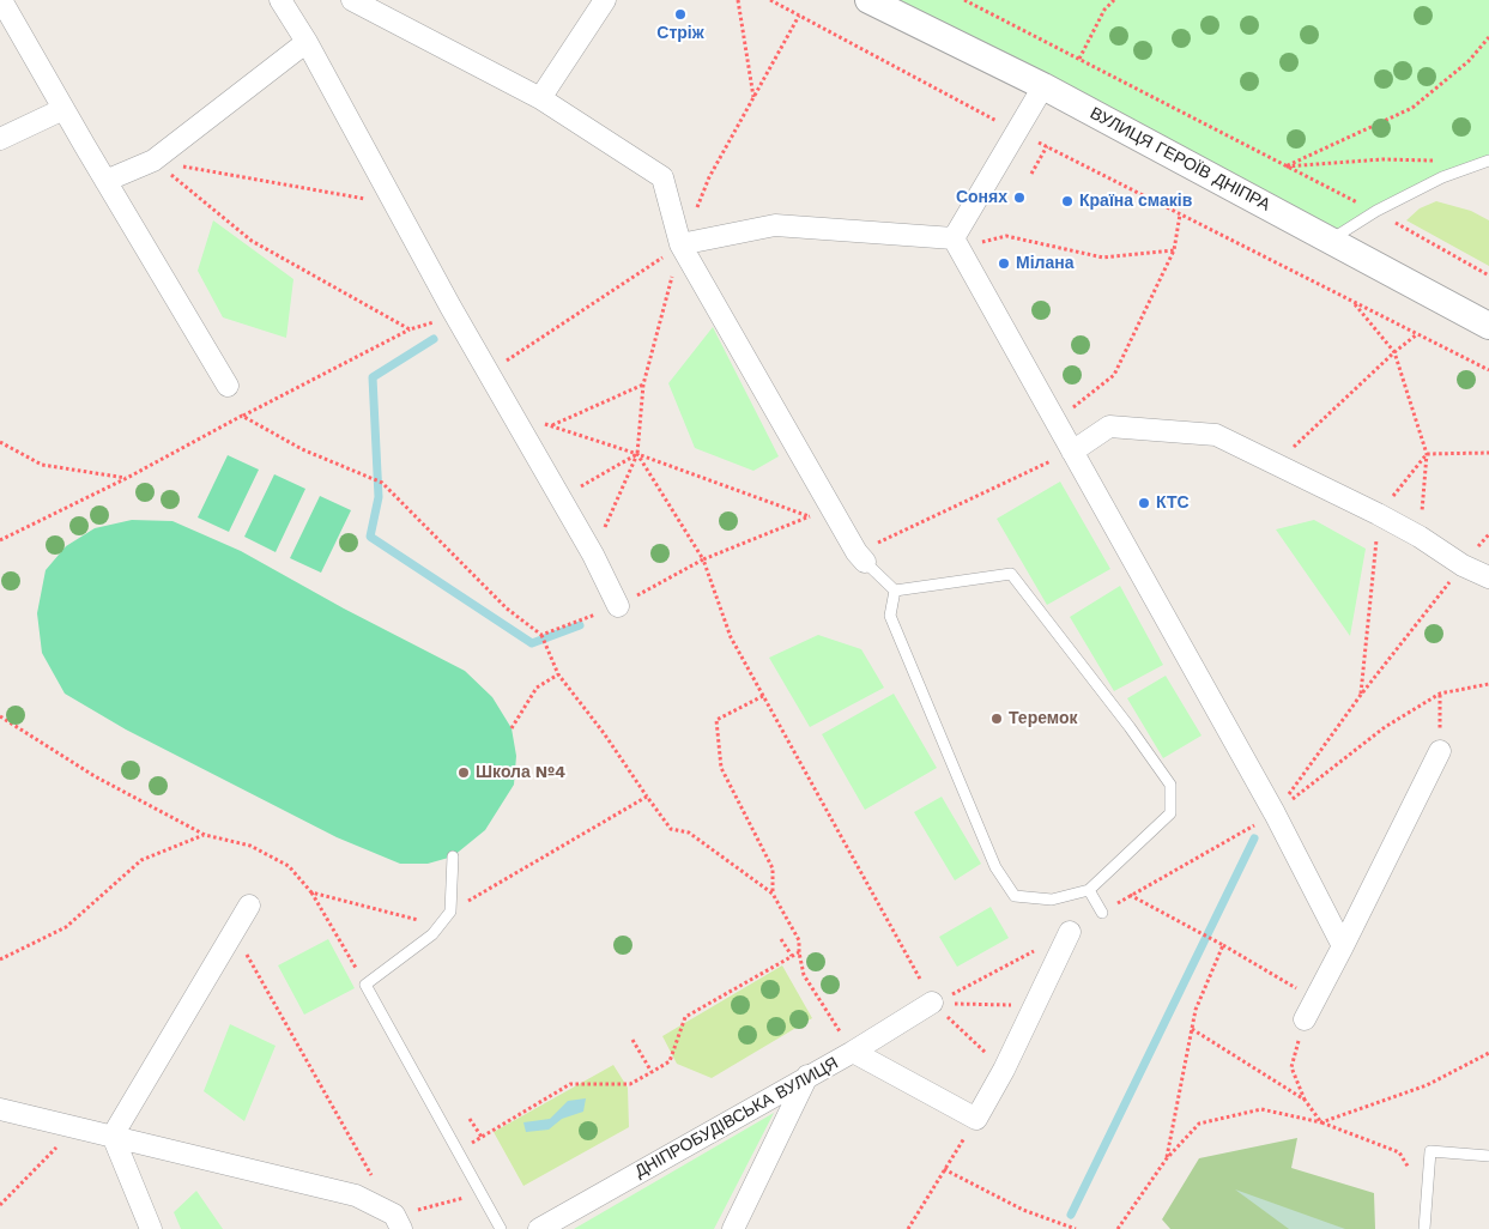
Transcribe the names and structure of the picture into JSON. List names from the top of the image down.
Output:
{
  "streets": {
    "street": ["ВУЛИЦЯ ГЕРОЇВ ДНІПРА", "ДНІПРОБУДІВСЬКА ВУЛИЦЯ"]
  },
  "places": [
    "Стріж",
    "Сонях",
    "Країна смаків",
    "Мілана",
    "КТС",
    "Теремок",
    "Школа №4"
  ]
}
